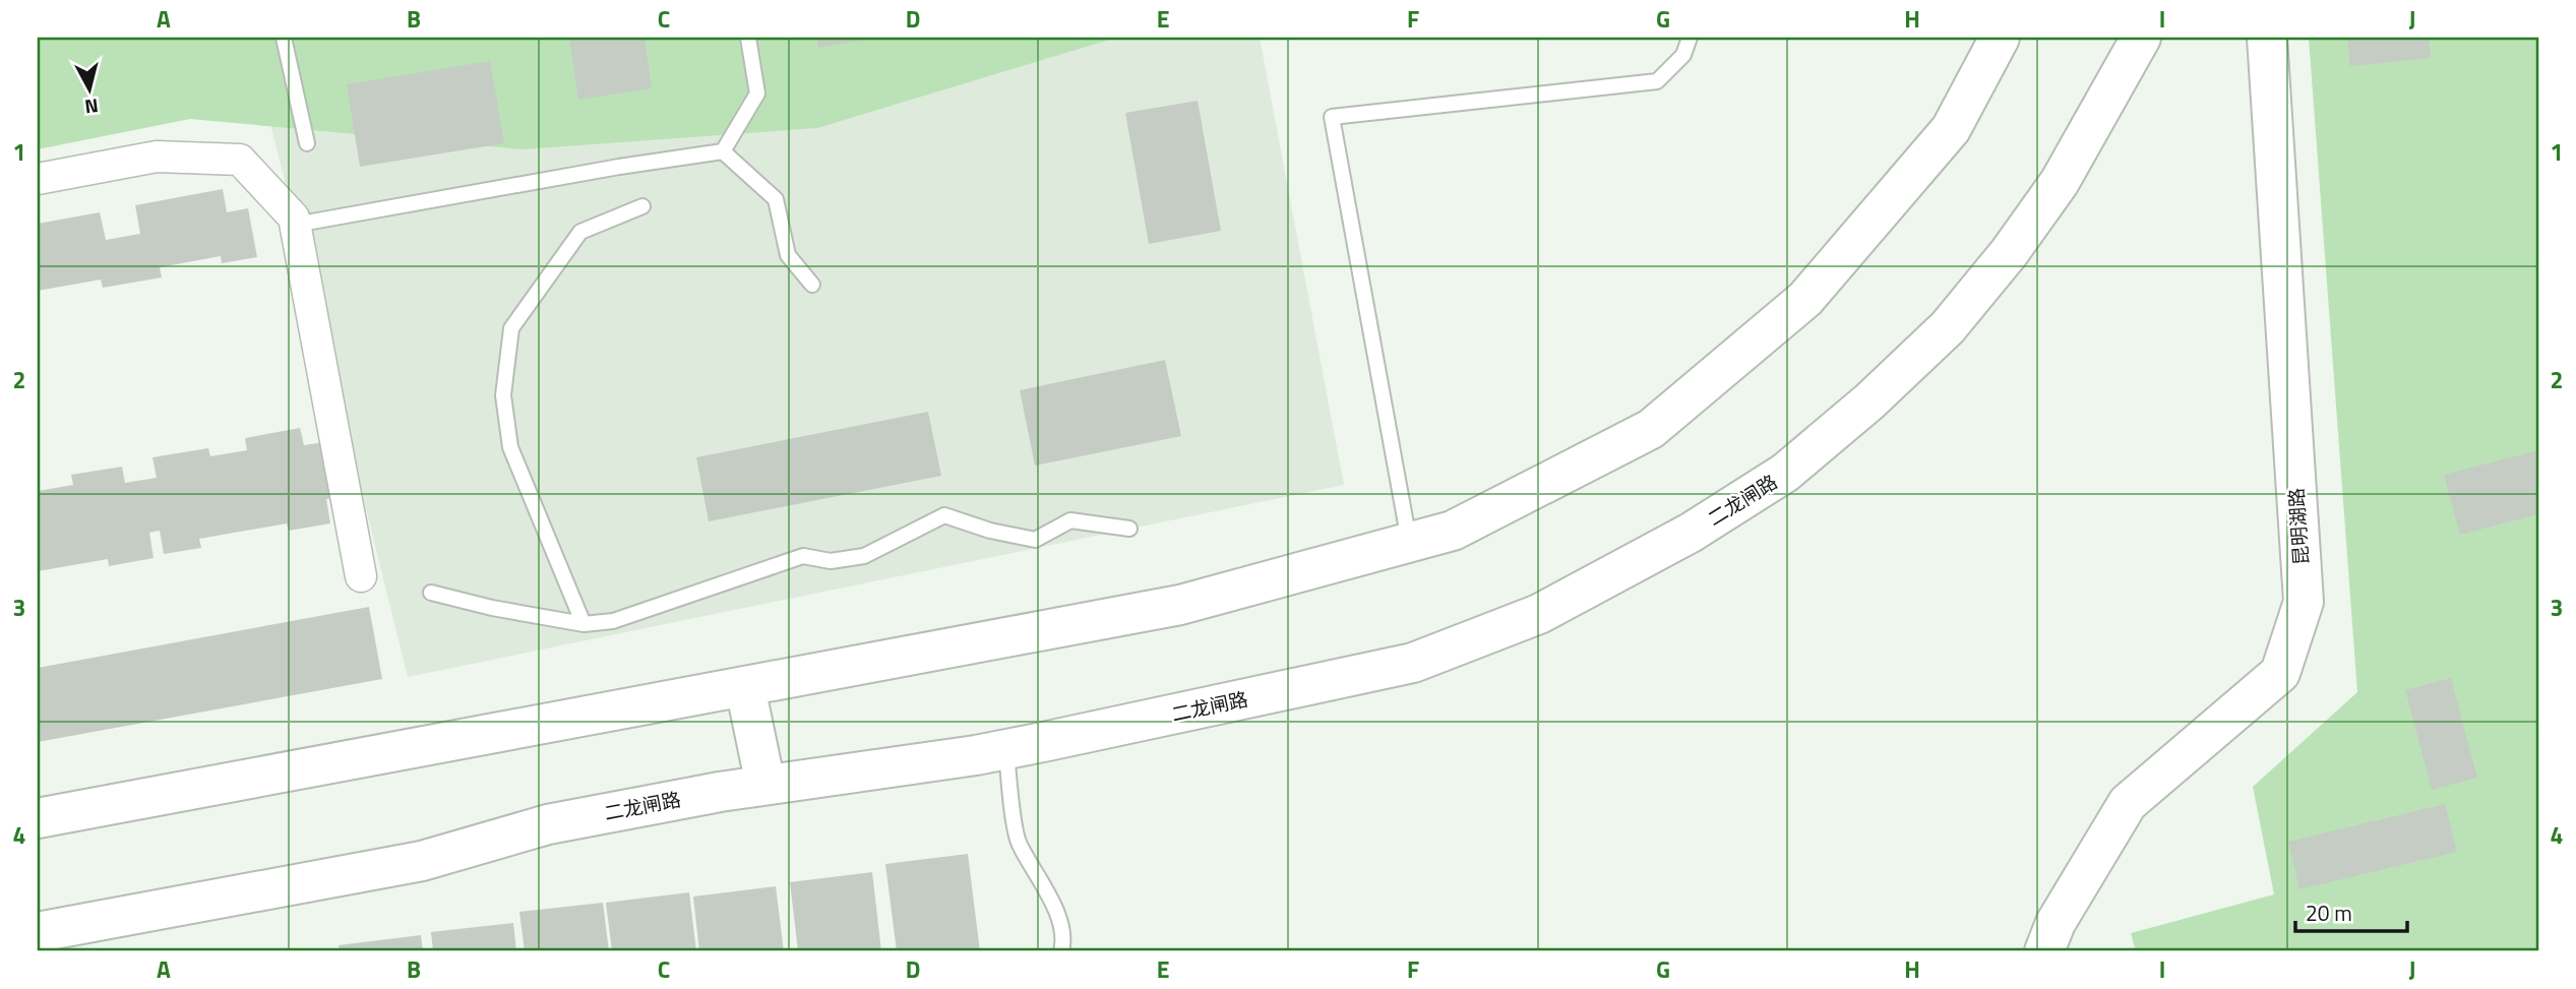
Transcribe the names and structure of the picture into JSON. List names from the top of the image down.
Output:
{
  "streets": {
    "main road": ["二龙闸路", "昆明湖路"]
  },
  "scale_bar": "20 m",
  "north": "bottom",
  "grid": {
    "columns": [
      "A",
      "B",
      "C",
      "D",
      "E",
      "F",
      "G",
      "H",
      "I",
      "J"
    ],
    "rows": [
      "1",
      "2",
      "3",
      "4"
    ]
  }
}
